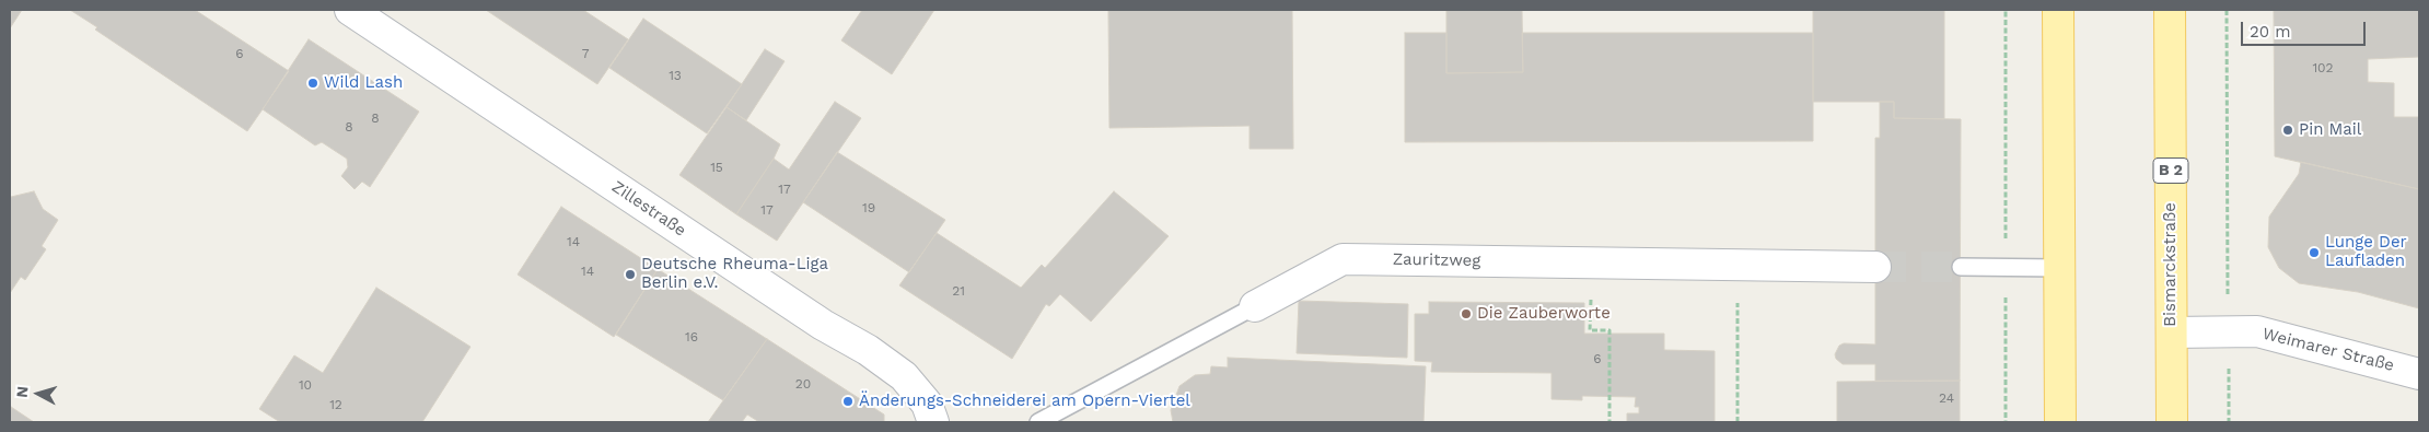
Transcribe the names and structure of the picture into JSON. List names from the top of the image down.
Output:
{
  "streets": {
    "main road": ["B 2", "Bismarckstraße"],
    "street": ["Zillestraße", "Zauritzweg", "Weimarer Straße"]
  },
  "crossings": [
    ["Bismarckstraße", "Weimarer Straße"]
  ],
  "places": [
    "Wild Lash",
    "Pin Mail",
    "Lunge Der Laufladen",
    "Deutsche Rheuma-Liga Berlin e.V.",
    "Die Zauberworte",
    "Änderungs-Schneiderei am Opern-Viertel"
  ],
  "house_numbers": [
    "6",
    "7",
    "102",
    "13",
    "8",
    "8",
    "15",
    "17",
    "19",
    "17",
    "14",
    "14",
    "21",
    "16",
    "6",
    "20",
    "10",
    "24",
    "12"
  ],
  "scale_bar": "20 m",
  "north": "left"
}
